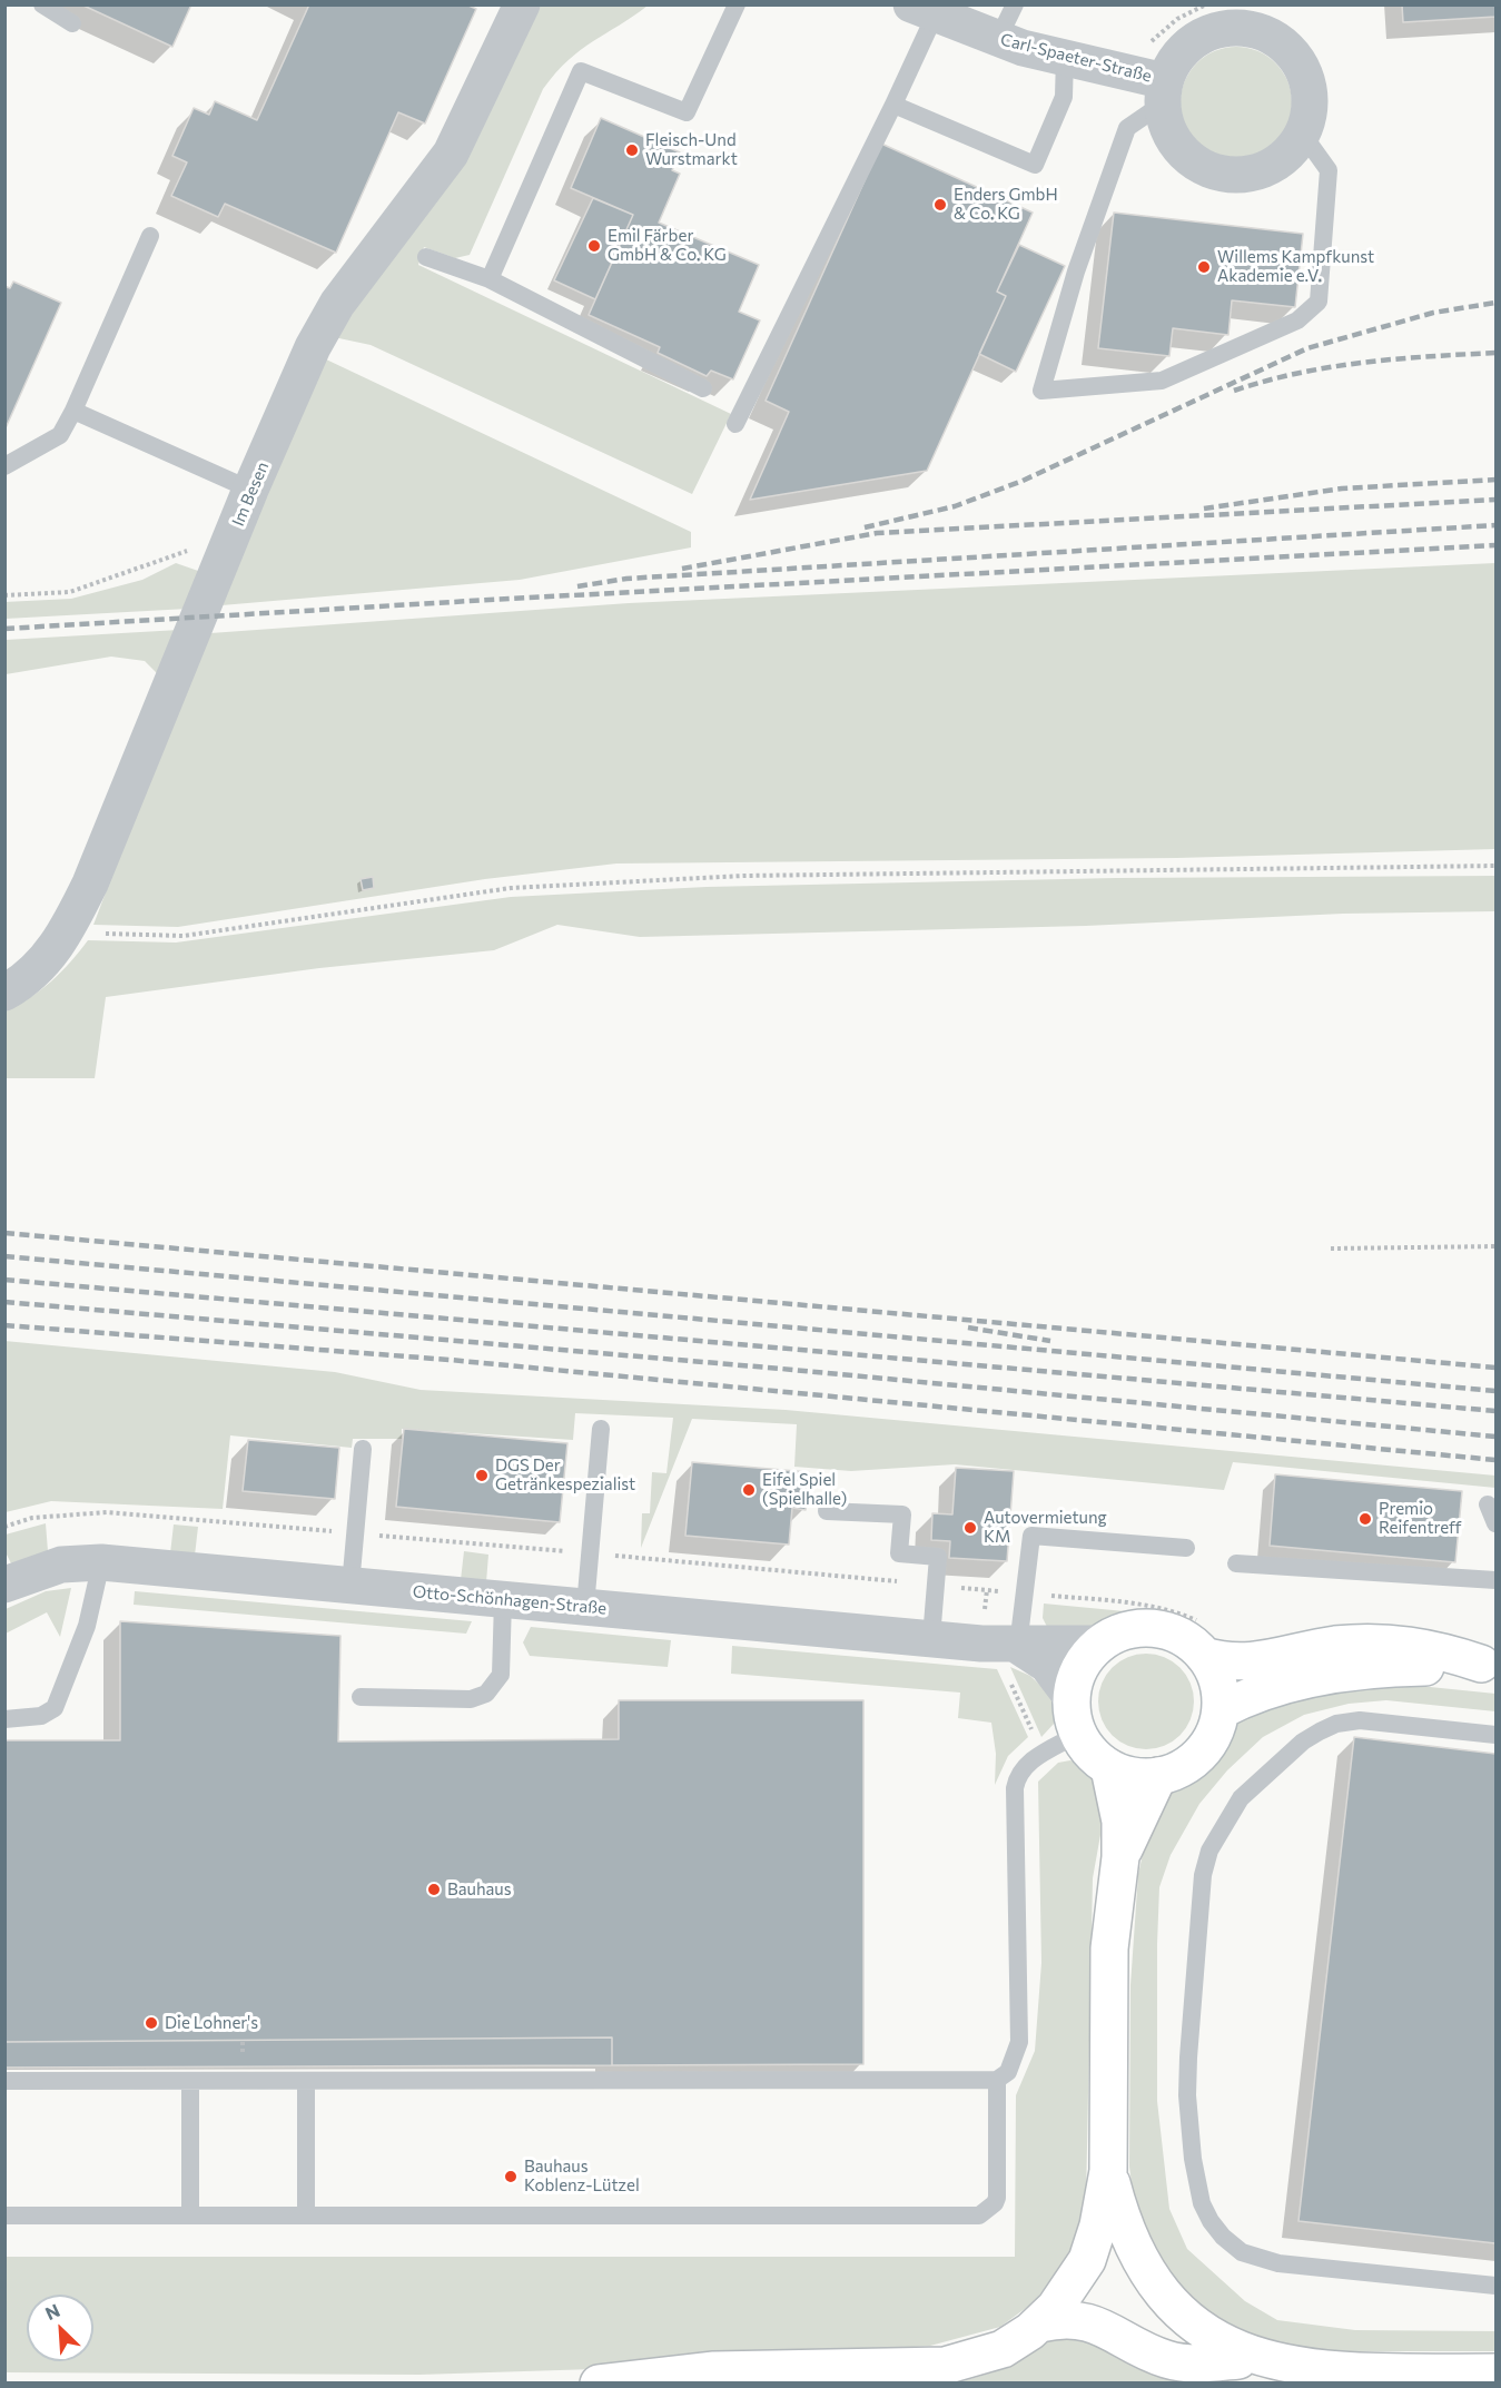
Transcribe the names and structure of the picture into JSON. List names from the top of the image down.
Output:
{
  "streets": {
    "street": ["Carl-Spaeter-Straße", "Im Besen", "Otto-Schönhagen-Straße"]
  },
  "places": [
    "Fleisch-Und Wurstmarkt",
    "Enders GmbH & Co. KG",
    "Emil Färber GmbH & Co. KG",
    "Willems Kampfkunst Akademie e.V.",
    "DGS Der Getränkespezialist",
    "Eifel Spiel (Spielhalle)",
    "Premio Reifentreff",
    "Autovermietung KM",
    "Bauhaus",
    "Die Lohner's",
    "Bauhaus Koblenz-Lützel"
  ],
  "north": "top left"
}
